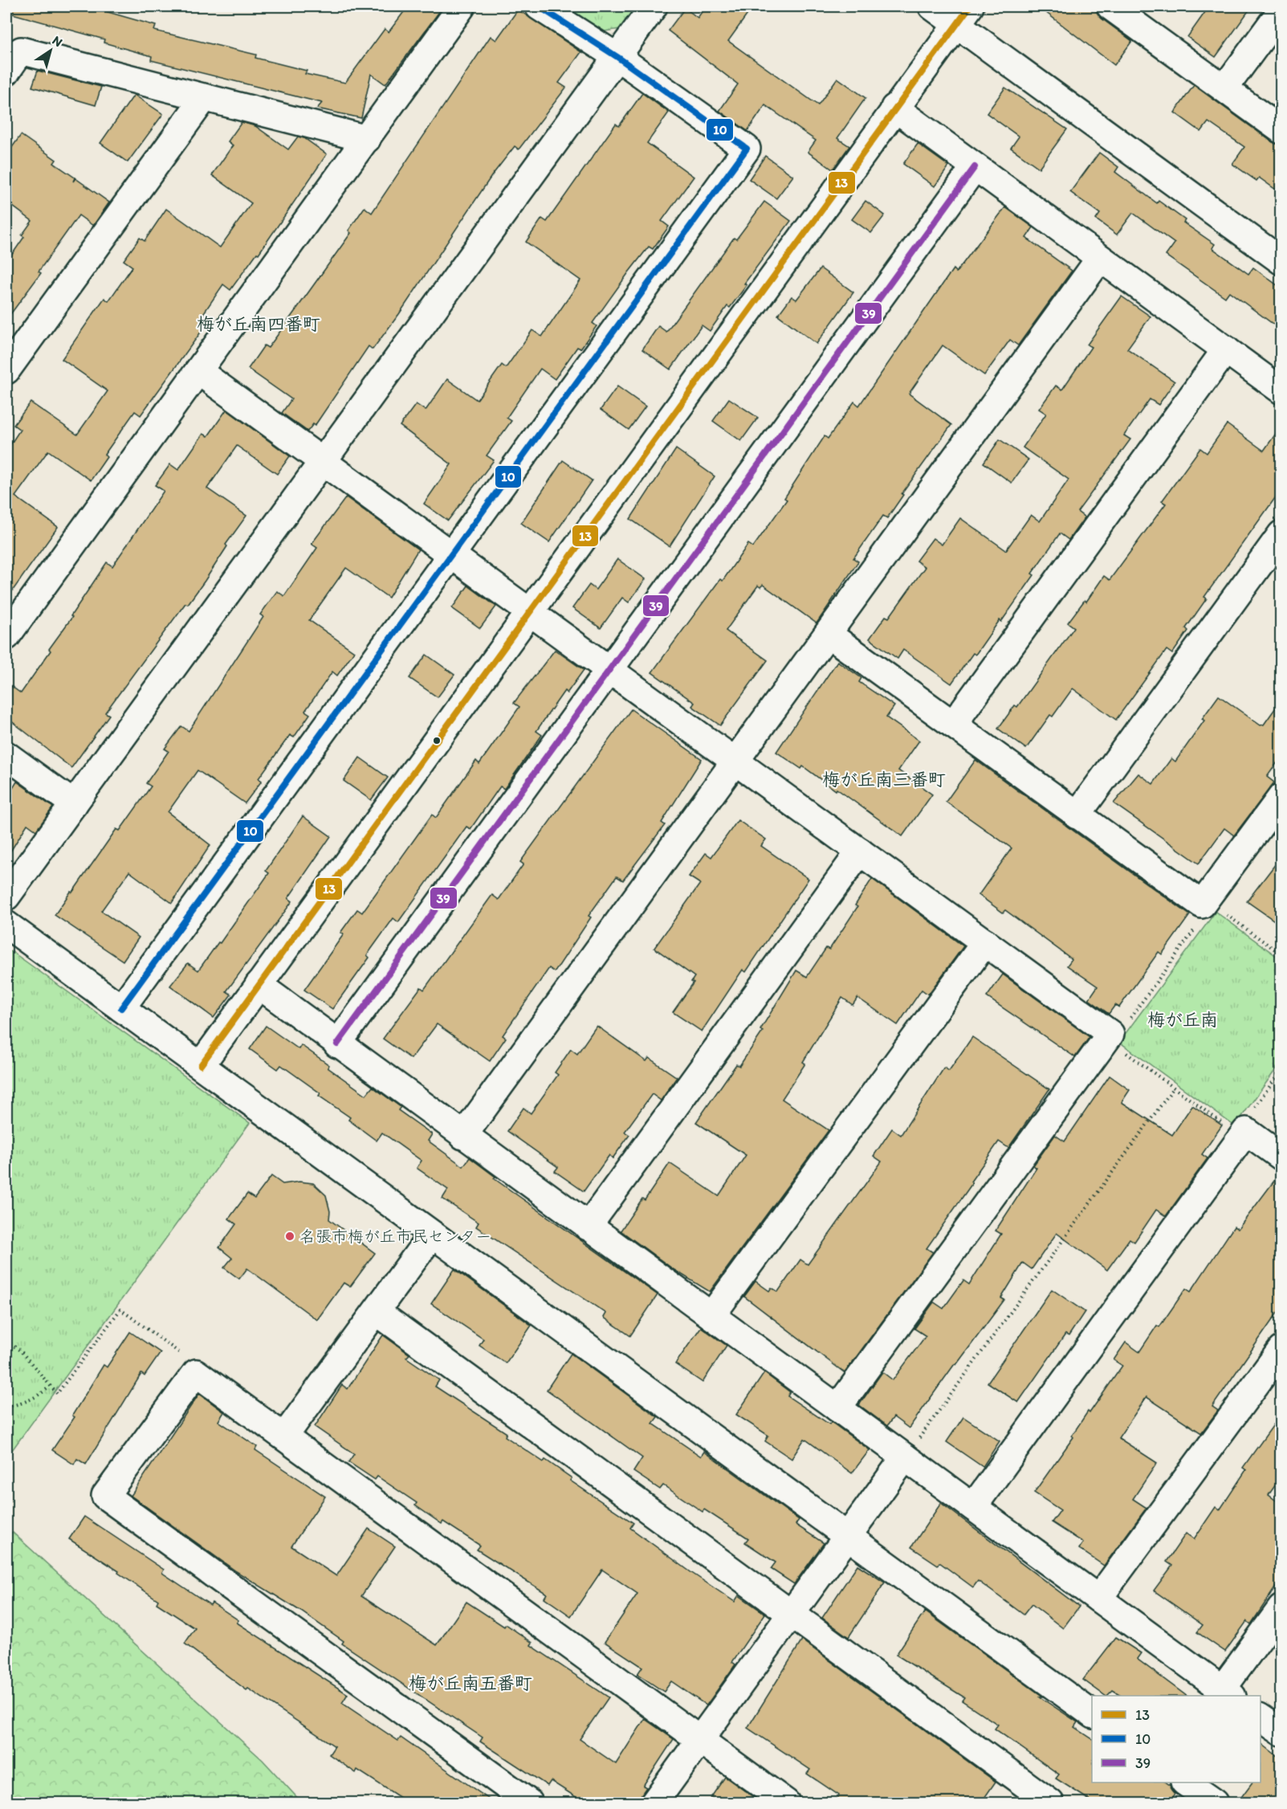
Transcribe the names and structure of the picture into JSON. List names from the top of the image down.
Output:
{
  "districts": [
    "梅が丘南四番町",
    "梅が丘南三番町",
    "梅が丘南",
    "梅が丘南五番町"
  ],
  "places": ["名張市梅が丘市民センター"],
  "lines": ["transit line 13", "transit line 10", "transit line 39"],
  "legend": ["13", "10", "39"],
  "north": "top right"
}
